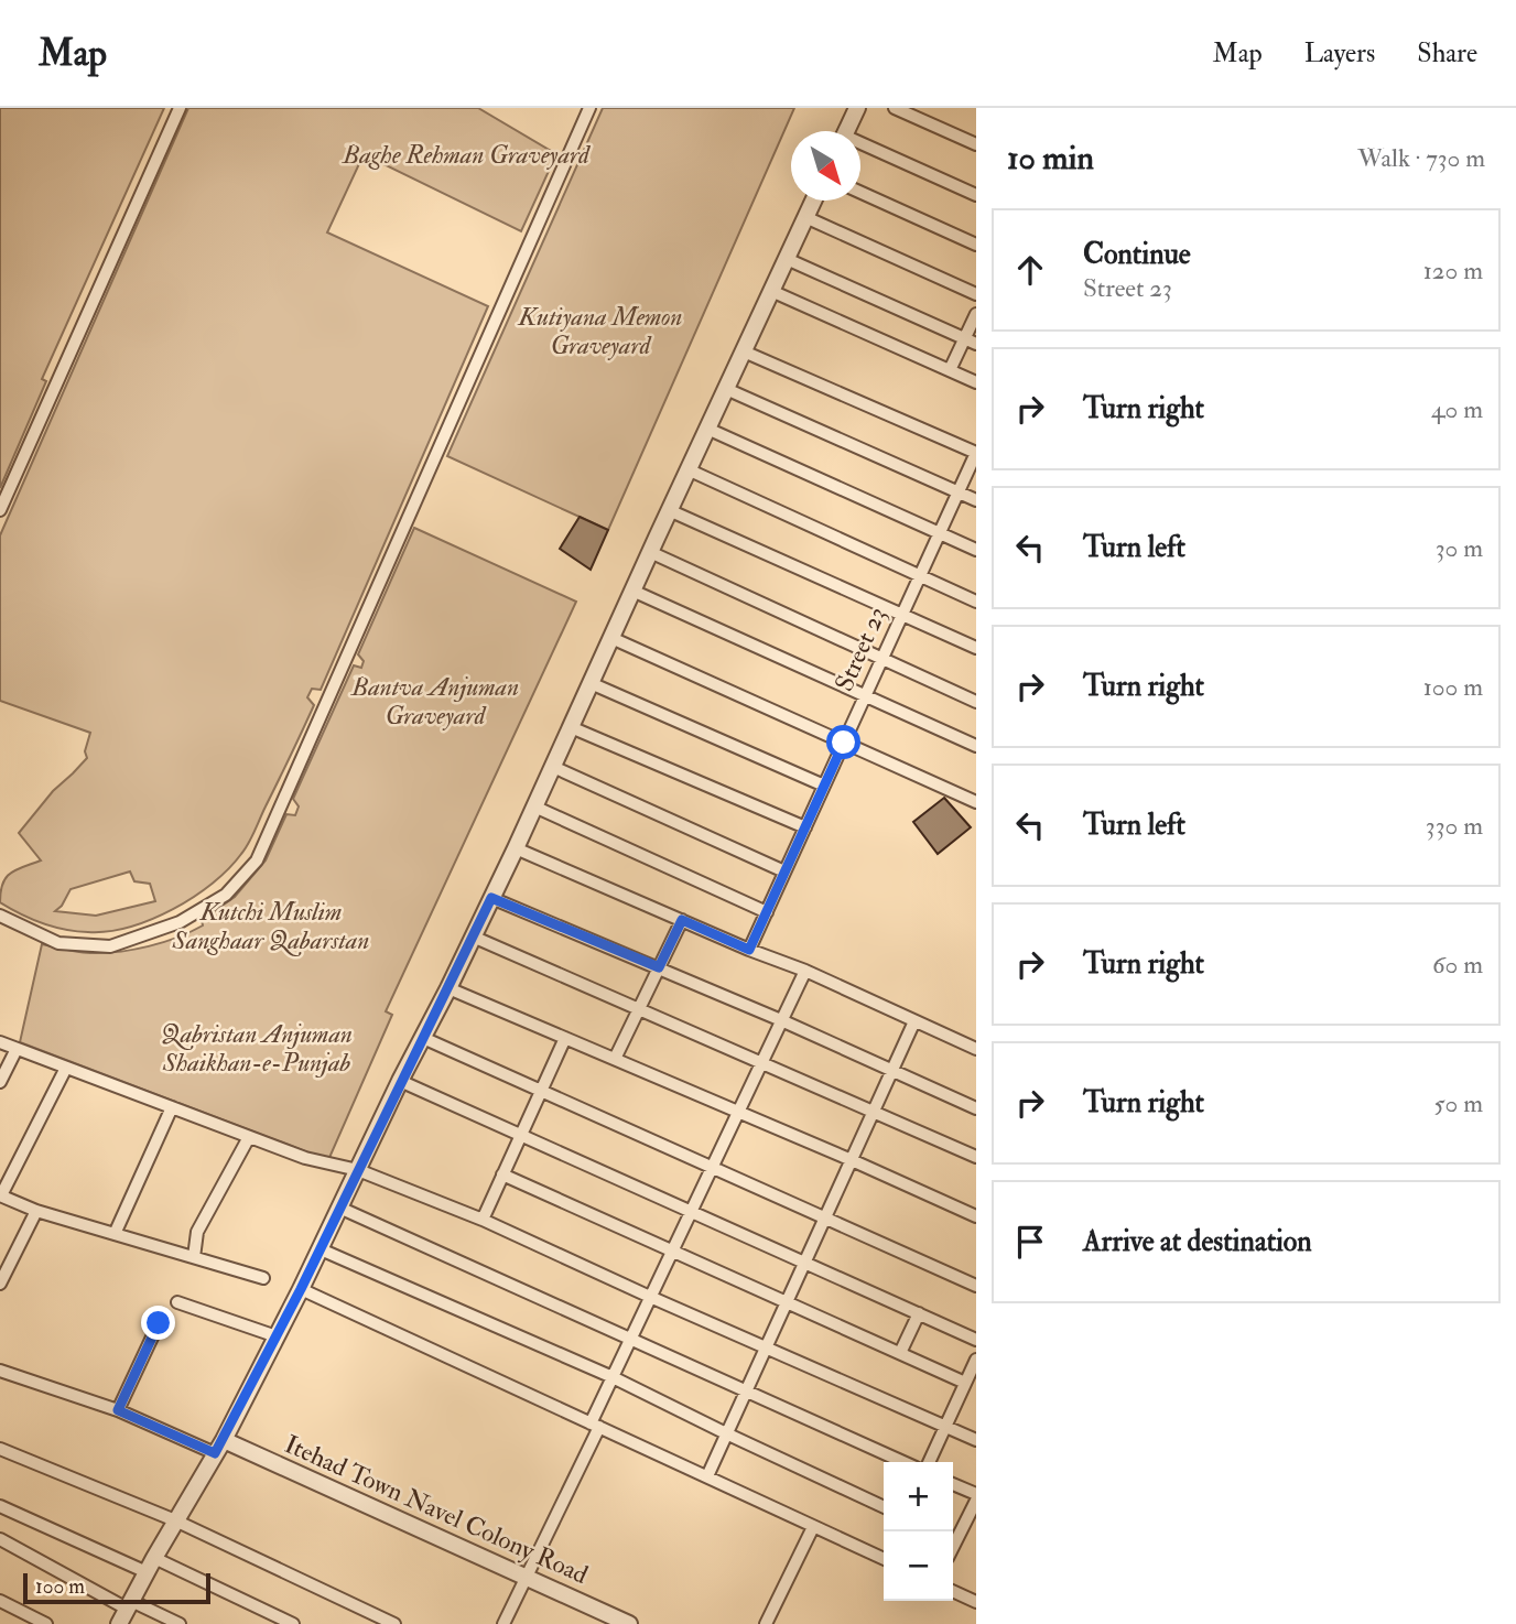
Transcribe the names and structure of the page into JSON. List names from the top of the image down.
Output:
{
  "streets": {
    "street": ["Street 23", "Itehad Town Navel Colony Road"]
  },
  "parks": [
    "Baghe Rehman Graveyard",
    "Kutiyana Memon Graveyard",
    "Bantva Anjuman Graveyard",
    "Kutchi Muslim Sanghaar Qabarstan",
    "Qabristan Anjuman Shaikhan-e-Punjab"
  ],
  "scale_bar": "100 m",
  "north": "bottom right",
  "page": {
    "header": "Map",
    "nav": ["Map", "Layers", "Share"],
    "heading": ["10 min", "Walk · 730 m"],
    "list": [
      ["Continue", "Street 23", "120 m"],
      ["Turn right", "40 m"],
      ["Turn left", "30 m"],
      ["Turn right", "100 m"],
      ["Turn left", "330 m"],
      ["Turn right", "60 m"],
      ["Turn right", "50 m"],
      "Arrive at destination"
    ],
    "map_buttons": ["+", "−"],
    "scale": "100 m"
  }
}
